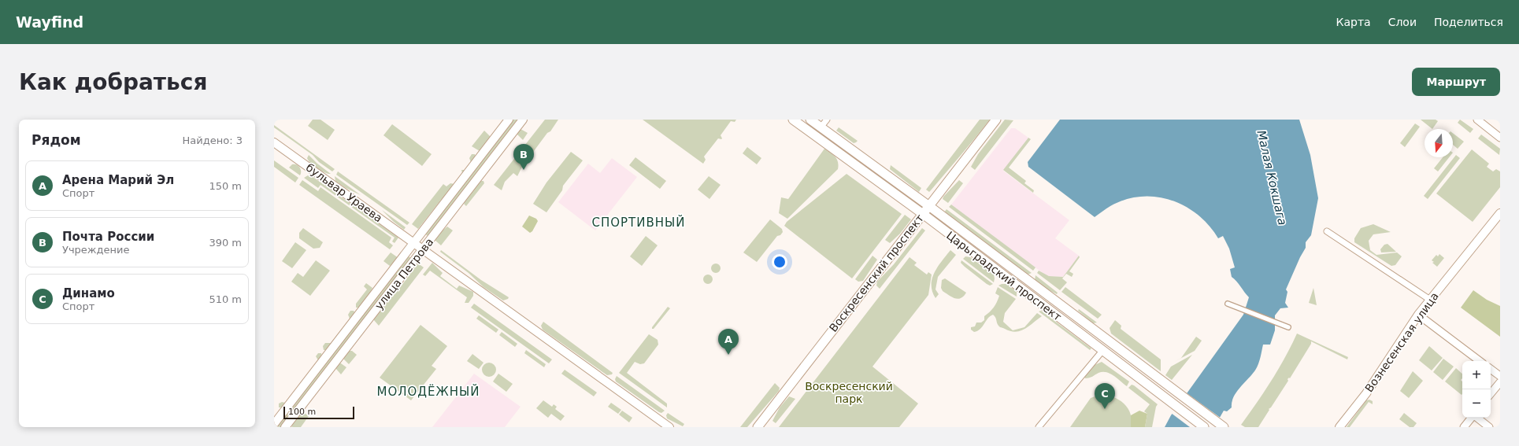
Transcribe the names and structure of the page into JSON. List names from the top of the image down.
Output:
{
  "streets": {
    "main road": [
      "бульвар Ураева",
      "Воскресенский проспект",
      "улица Петрова",
      "Царьградский проспект",
      "Вознесенская улица"
    ]
  },
  "crossings": [
    ["бульвар Ураева", "улица Петрова"],
    ["Воскресенский проспект", "Царьградский проспект"]
  ],
  "districts": ["СПОРТИВНЫЙ", "МОЛОДЁЖНЫЙ"],
  "water": ["Малая Кокшага"],
  "parks": ["Воскресенский парк"],
  "scale_bar": "100 m",
  "north": "bottom",
  "page": {
    "header": "Wayfind",
    "nav": ["Карта", "Слои", "Поделиться"],
    "buttons": "Маршрут",
    "title": "Как добраться",
    "heading": ["Рядом", "Найдено: 3"],
    "pins": ["B", "A", "C"],
    "list": [
      {
        "mark": "A",
        "name": "Арена Марий Эл",
        "note": "Спорт",
        "value": "150 m"
      },
      {
        "mark": "B",
        "name": "Почта России",
        "note": "Учреждение",
        "value": "390 m"
      },
      {
        "mark": "C",
        "name": "Динамо",
        "note": "Спорт",
        "value": "510 m"
      }
    ],
    "map_buttons": ["+", "−"],
    "scale": "100 m"
  }
}
